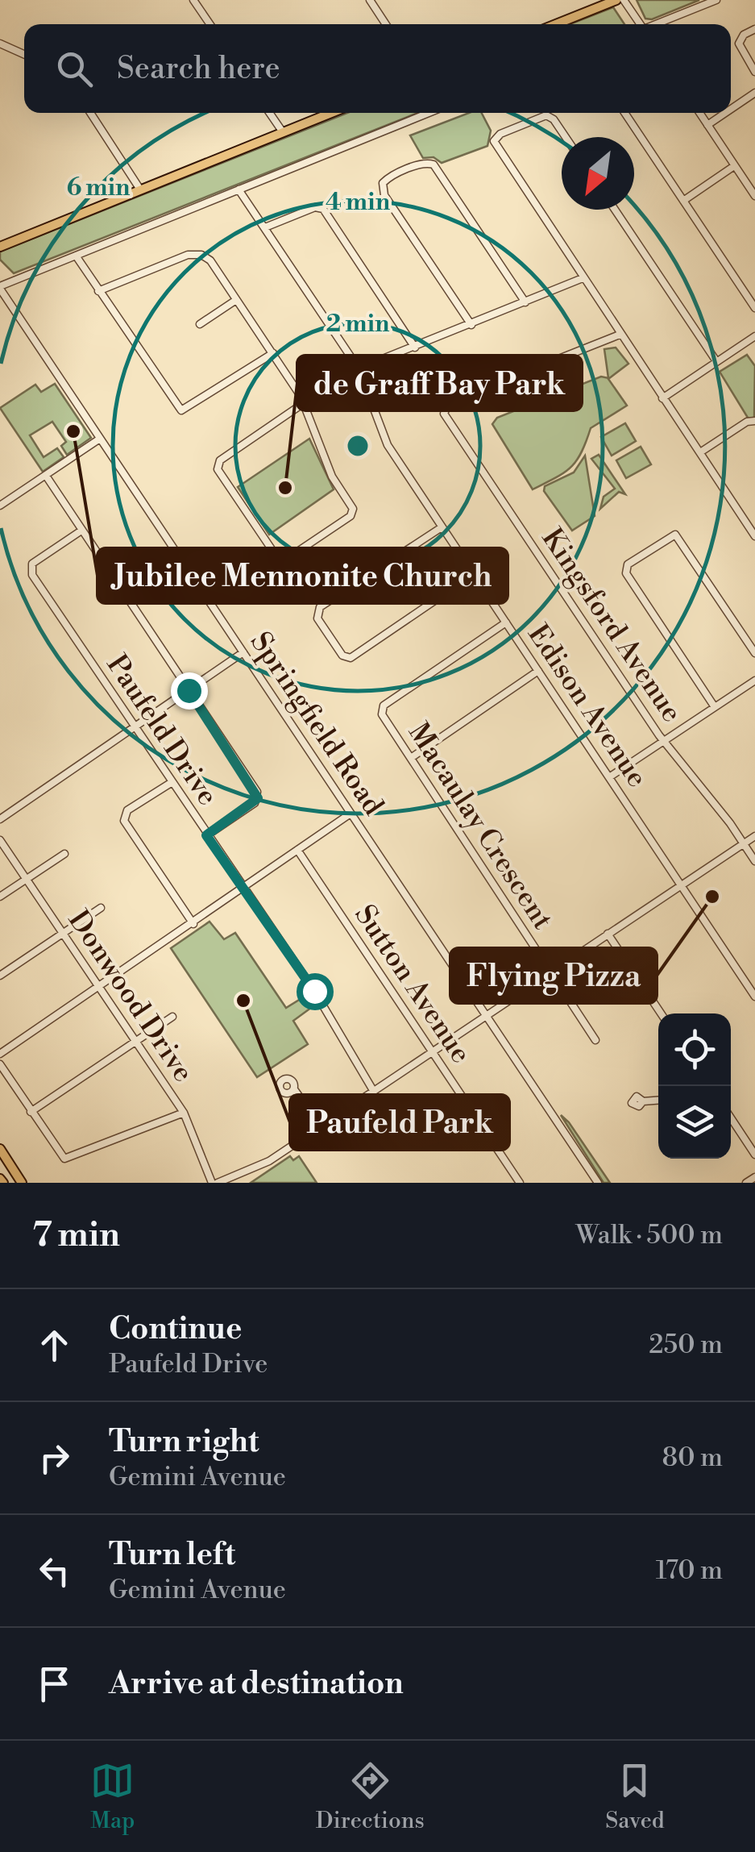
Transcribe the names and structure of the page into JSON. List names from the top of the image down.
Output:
{
  "streets": {
    "street": [
      "Kingsford Avenue",
      "Edison Avenue",
      "Springfield Road",
      "Paufeld Drive",
      "Macaulay Crescent",
      "Sutton Avenue",
      "Donwood Drive"
    ]
  },
  "crossings": [
    ["Edison Avenue", "Macaulay Crescent"]
  ],
  "places": [
    "Jubilee Mennonite Church",
    "de Graff Bay Park",
    "Flying Pizza",
    "Paufeld Park"
  ],
  "north": "bottom left",
  "page": {
    "search": "Search here",
    "heading": ["7 min", "Walk · 500 m"],
    "list": [
      ["Continue", "Paufeld Drive", "250 m"],
      ["Turn right", "Gemini Avenue", "80 m"],
      ["Turn left", "Gemini Avenue", "170 m"],
      "Arrive at destination"
    ],
    "nav": ["Map", "Directions", "Saved"]
  },
  "rings": ["6 min", "4 min", "2 min"]
}
